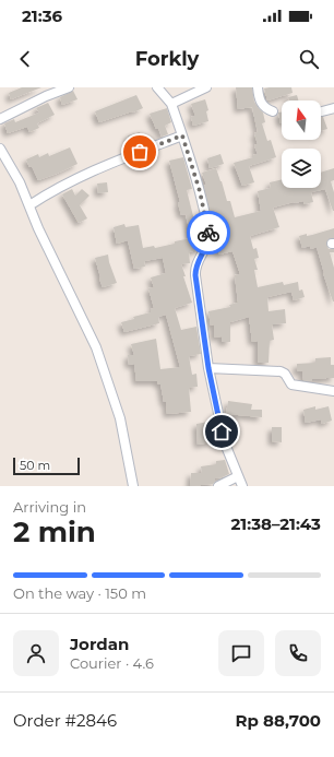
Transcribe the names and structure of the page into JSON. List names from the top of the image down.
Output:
{
  "scale_bar": "50 m",
  "north": "top",
  "page": {
    "status": "21:36",
    "header": "Forkly",
    "scale": "50 m",
    "heading": ["2 min", "Arriving in", "21:38–21:43"],
    "panel": [
      "Jordan",
      "Courier · 4.6",
      "Order #2846",
      "Rp 88,700"
    ],
    "bar": "On the way · 150 m"
  }
}
